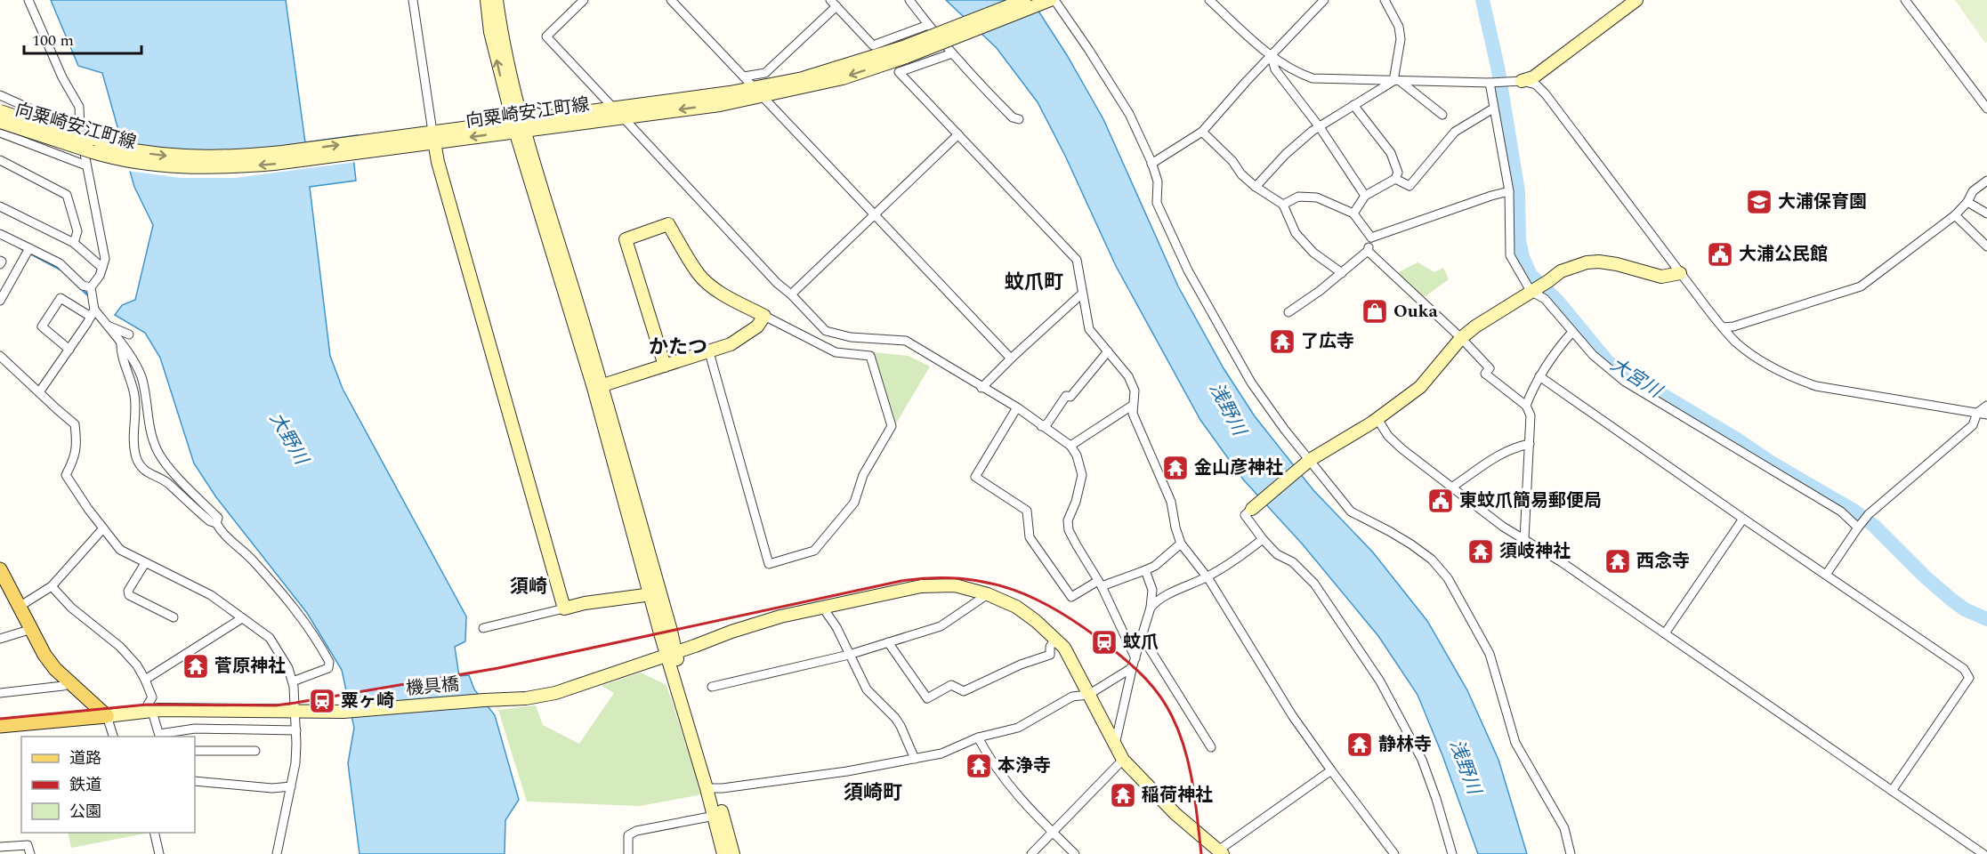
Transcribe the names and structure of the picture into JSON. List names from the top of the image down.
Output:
{
  "streets": {
    "street": ["向粟崎安江町線", "機具橋"]
  },
  "districts": [
    "蚊爪町",
    "かたつ",
    "須崎",
    "須崎町"
  ],
  "water": ["大宮川", "浅野川", "大野川"],
  "places": {
    "school or university": ["大浦保育園"],
    "public building": ["大浦公民館", "東蚊爪簡易郵便局"],
    "shop": ["Ouka"],
    "temple": [
      "了広寺",
      "金山彦神社",
      "須岐神社",
      "西念寺",
      "菅原神社",
      "静林寺",
      "本浄寺",
      "稲荷神社"
    ],
    "station": ["蚊爪", "粟ヶ崎"]
  },
  "legend": ["道路", "鉄道", "公園"],
  "scale_bar": "100 m"
}
